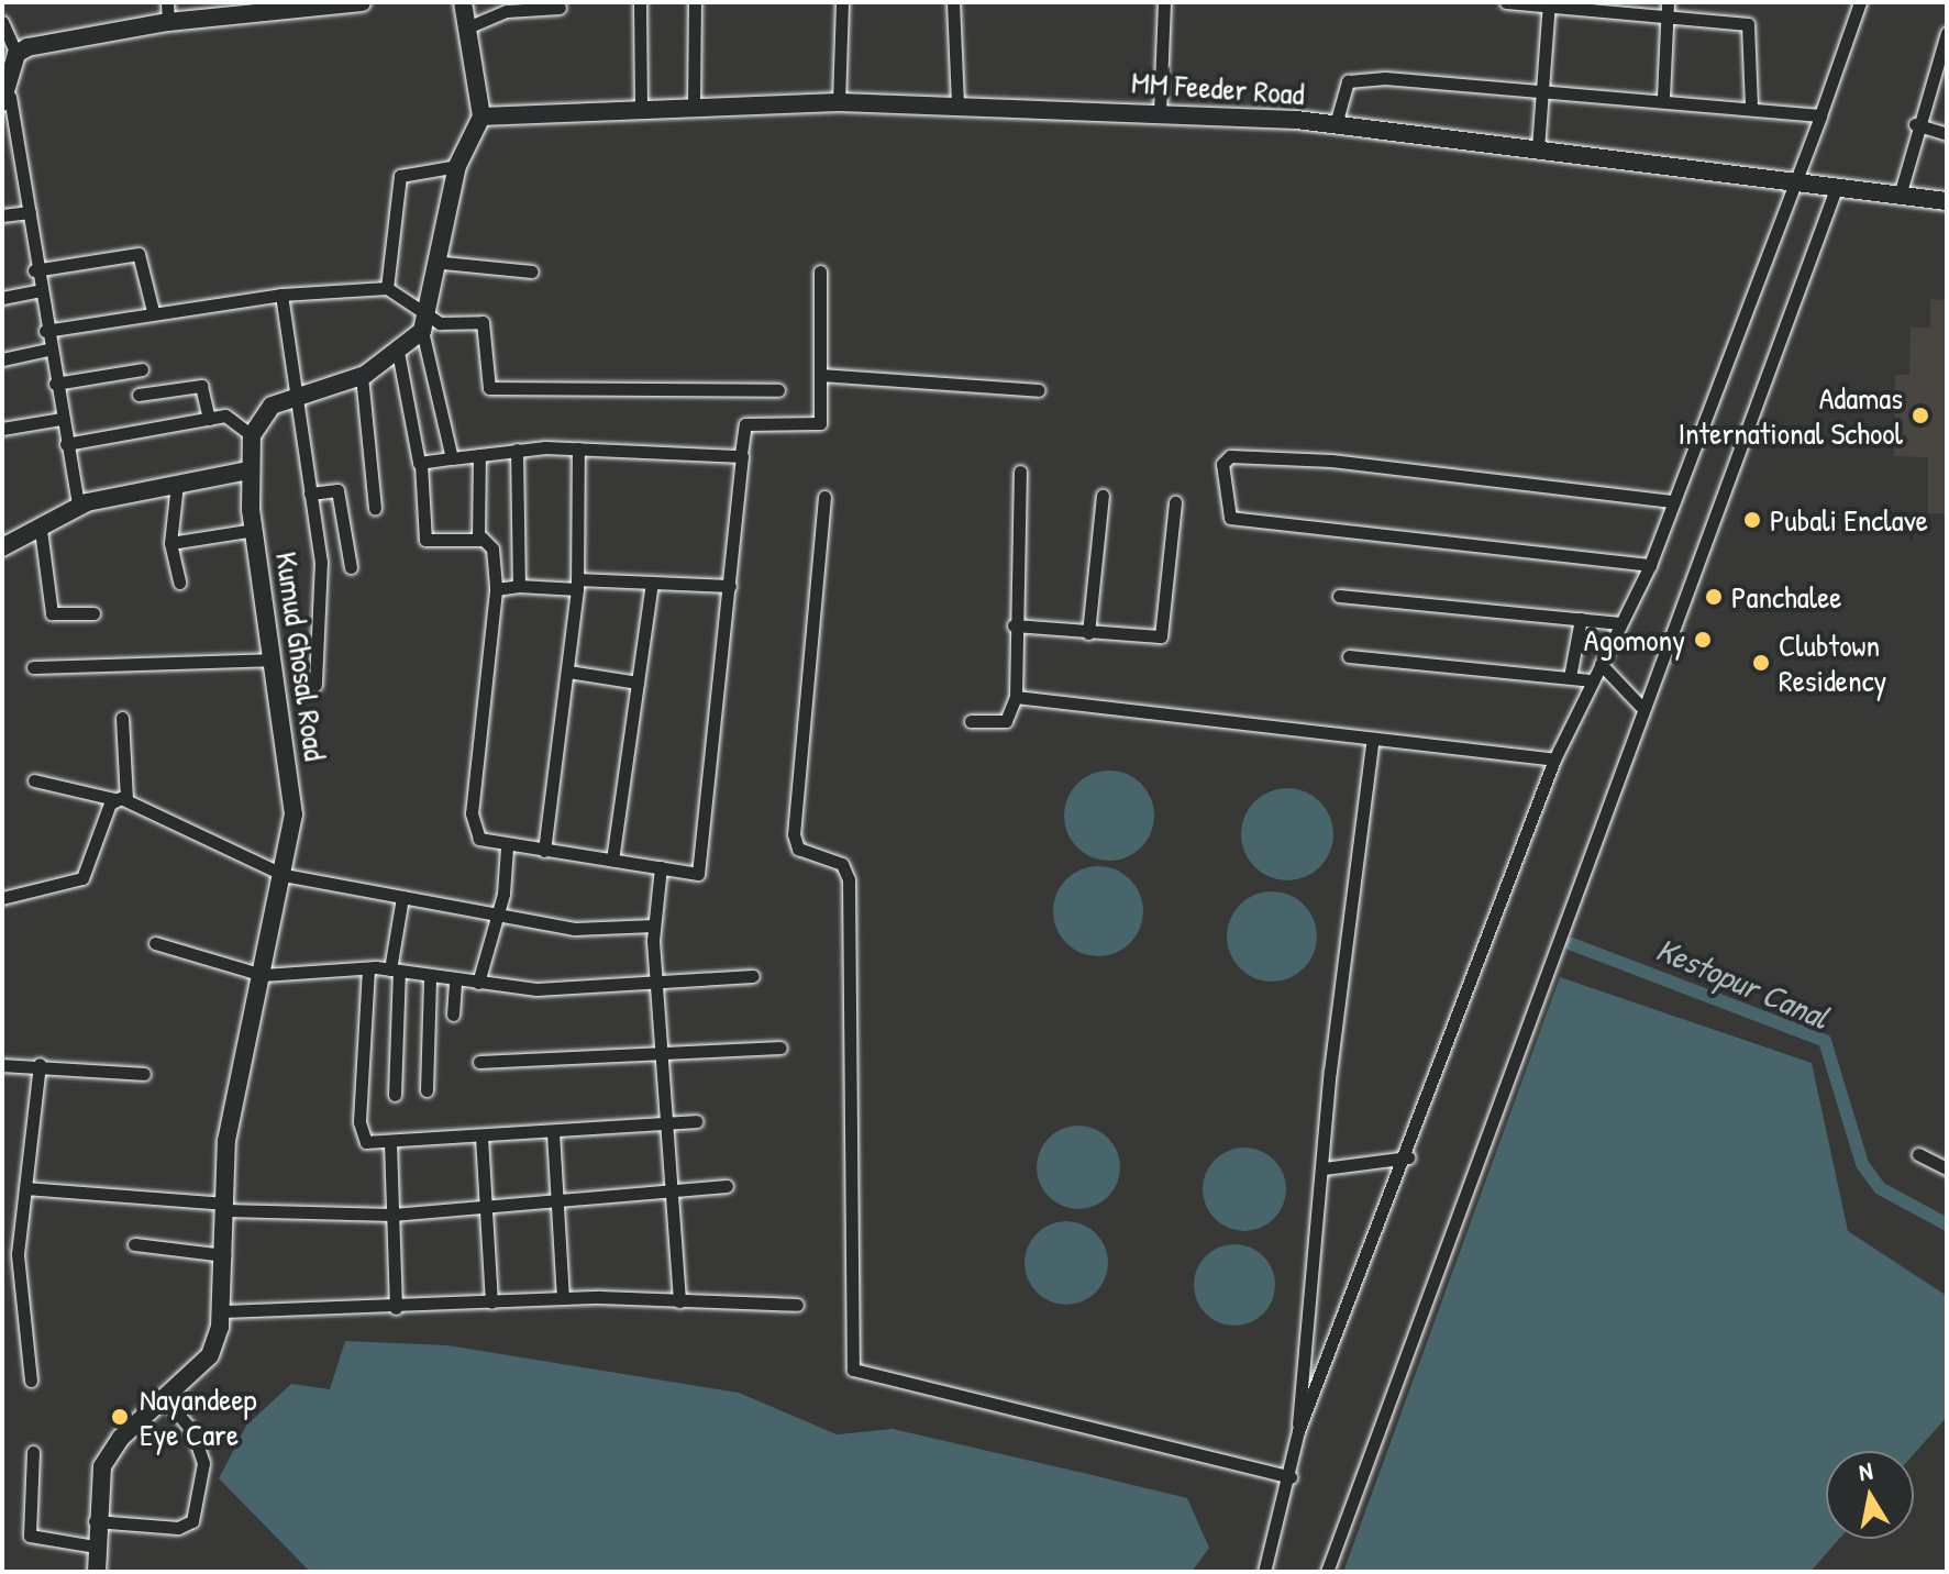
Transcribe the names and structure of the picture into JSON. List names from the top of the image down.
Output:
{
  "streets": {
    "street": ["MM Feeder Road", "Kumud Ghosal Road"]
  },
  "water": ["Kestopur Canal"],
  "places": [
    "Adamas International School",
    "Pubali Enclave",
    "Panchalee",
    "Agomony",
    "Clubtown Residency",
    "Nayandeep Eye Care"
  ],
  "north": "top"
}
